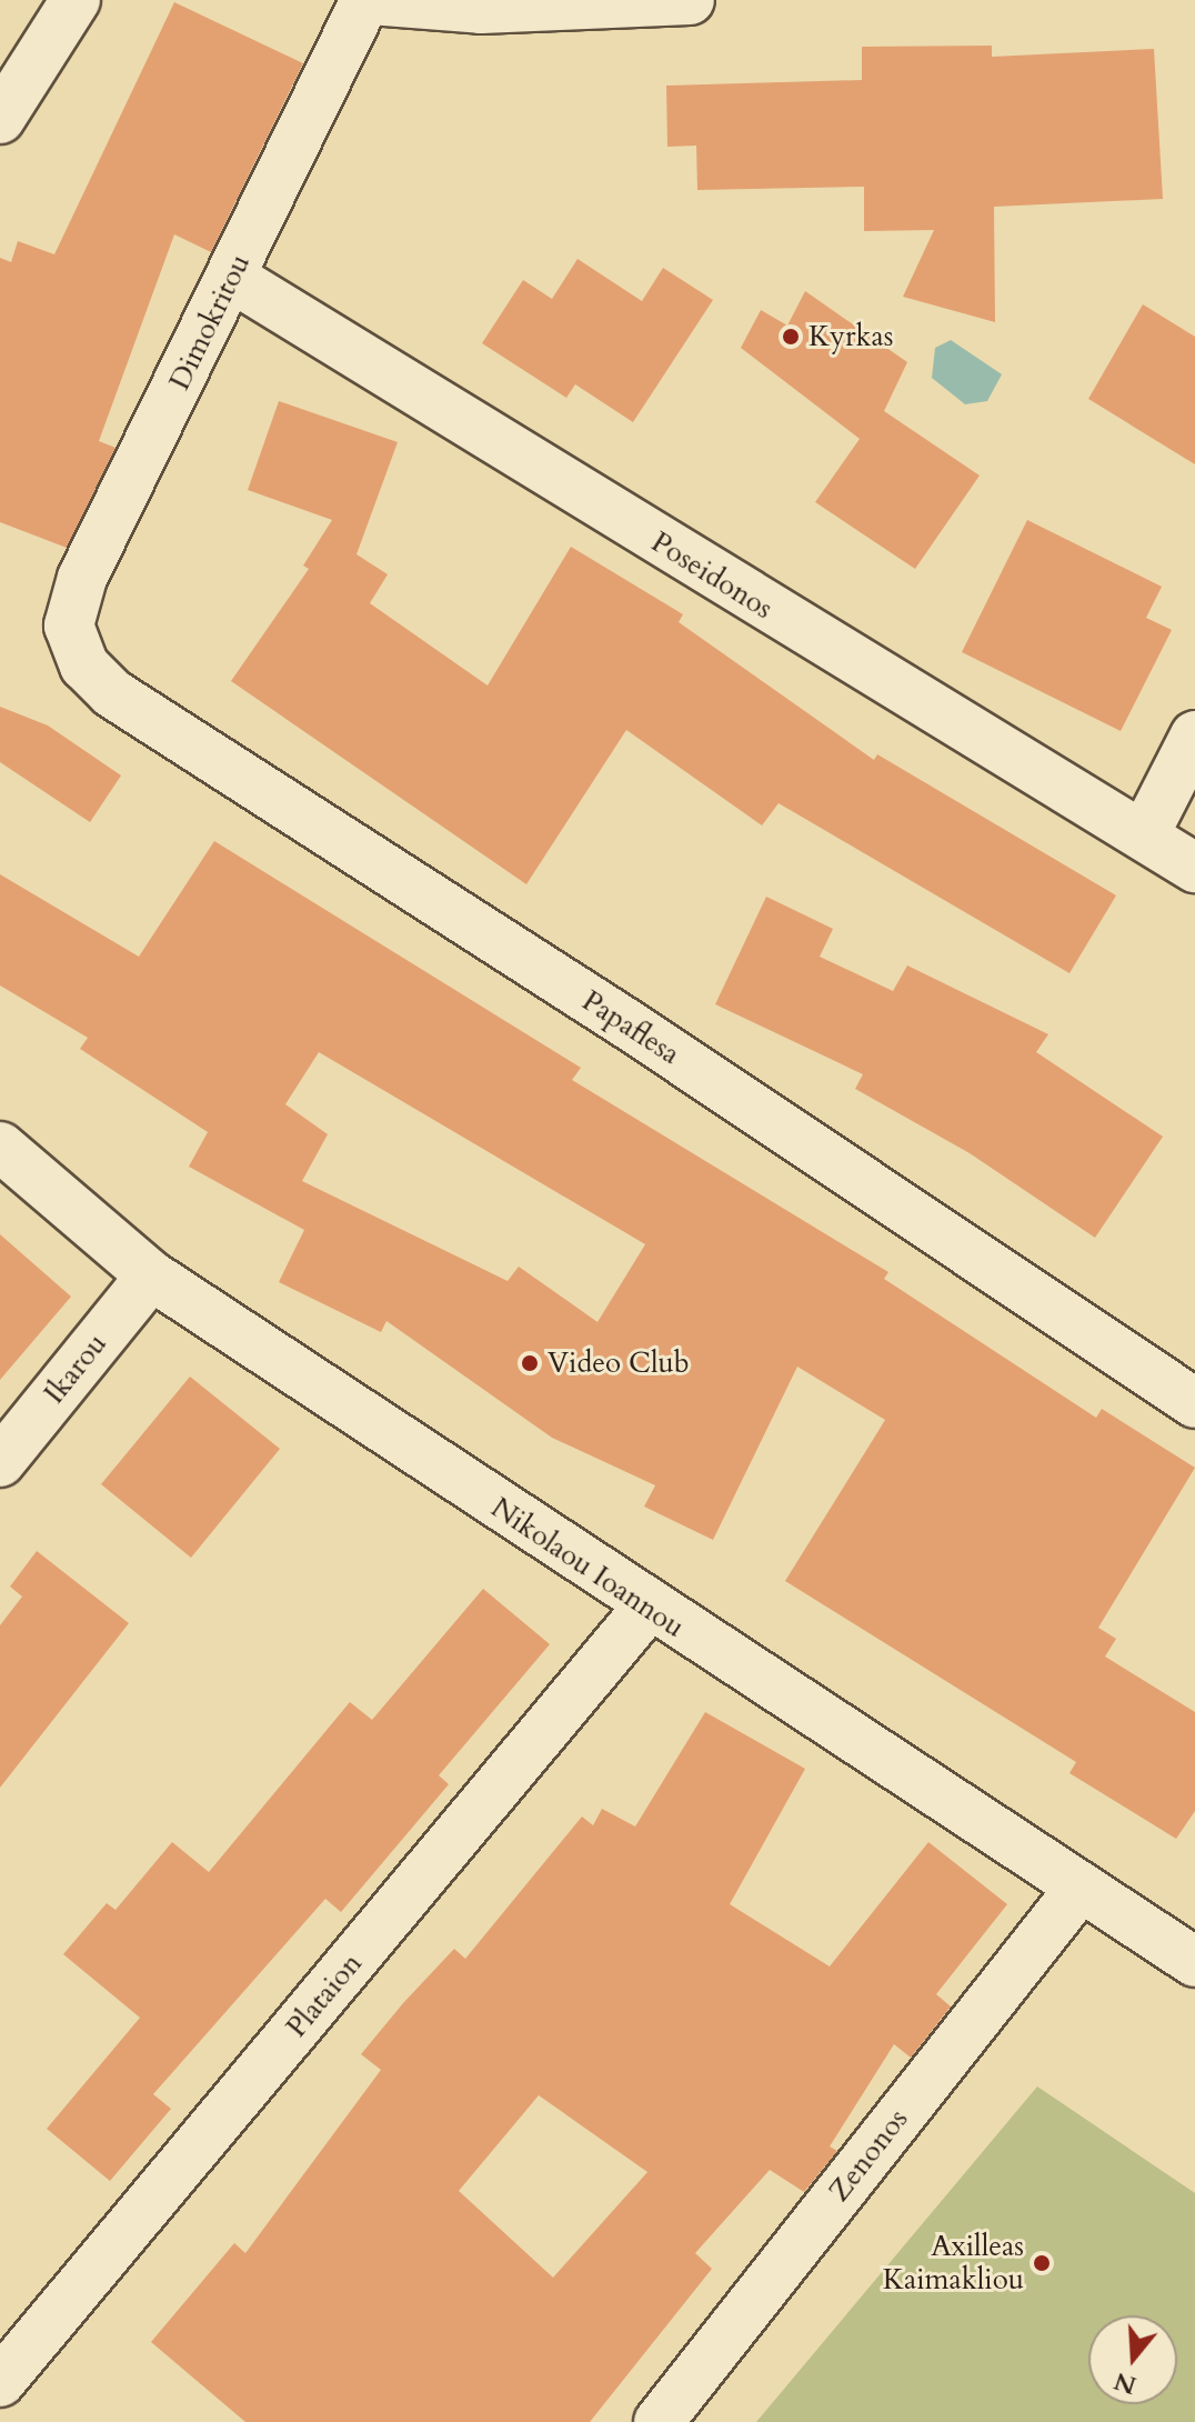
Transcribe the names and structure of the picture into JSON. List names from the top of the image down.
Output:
{
  "streets": {
    "street": [
      "Dimokritou",
      "Poseidonos",
      "Papaflesa",
      "Ikarou",
      "Nikolaou Ioannou",
      "Plataion",
      "Zenonos"
    ]
  },
  "crossings": [
    ["Dimokritou", "Poseidonos"],
    ["Dimokritou", "Papaflesa"],
    ["Ikarou", "Nikolaou Ioannou"],
    ["Nikolaou Ioannou", "Plataion"],
    ["Nikolaou Ioannou", "Zenonos"]
  ],
  "places": ["Kyrkas", "Video Club", "Axilleas Kaimakliou"],
  "north": "bottom"
}
